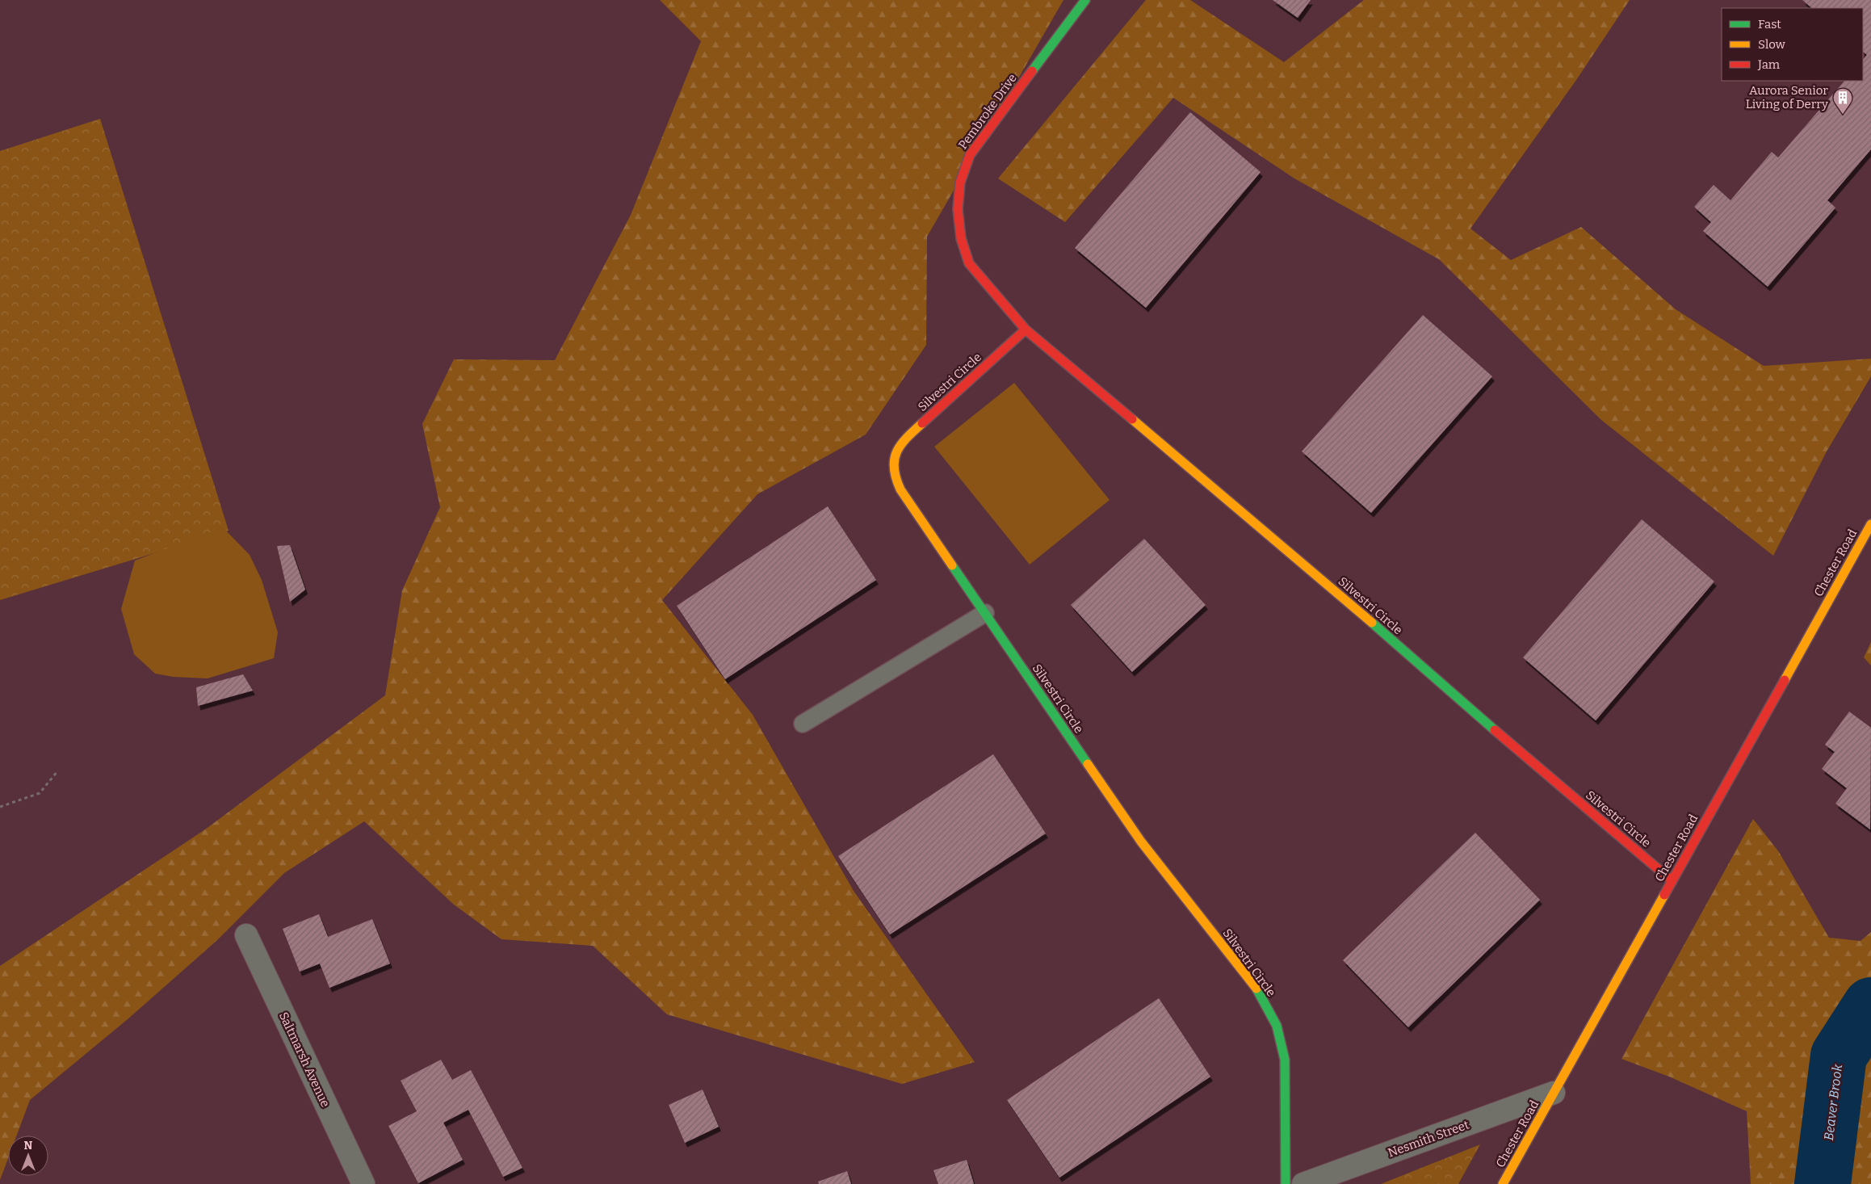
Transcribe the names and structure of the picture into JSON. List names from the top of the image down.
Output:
{
  "streets": {
    "street": [
      "Pembroke Drive",
      "Silvestri Circle",
      "Chester Road",
      "Saltmarsh Avenue",
      "Nesmith Street"
    ]
  },
  "crossings": [
    ["Pembroke Drive", "Silvestri Circle"],
    ["Silvestri Circle", "Chester Road"],
    ["Chester Road", "Nesmith Street"]
  ],
  "water": ["Beaver Brook"],
  "places": {
    "building": ["Aurora Senior Living of Derry"]
  },
  "legend": ["Fast", "Slow", "Jam"],
  "north": "top"
}
